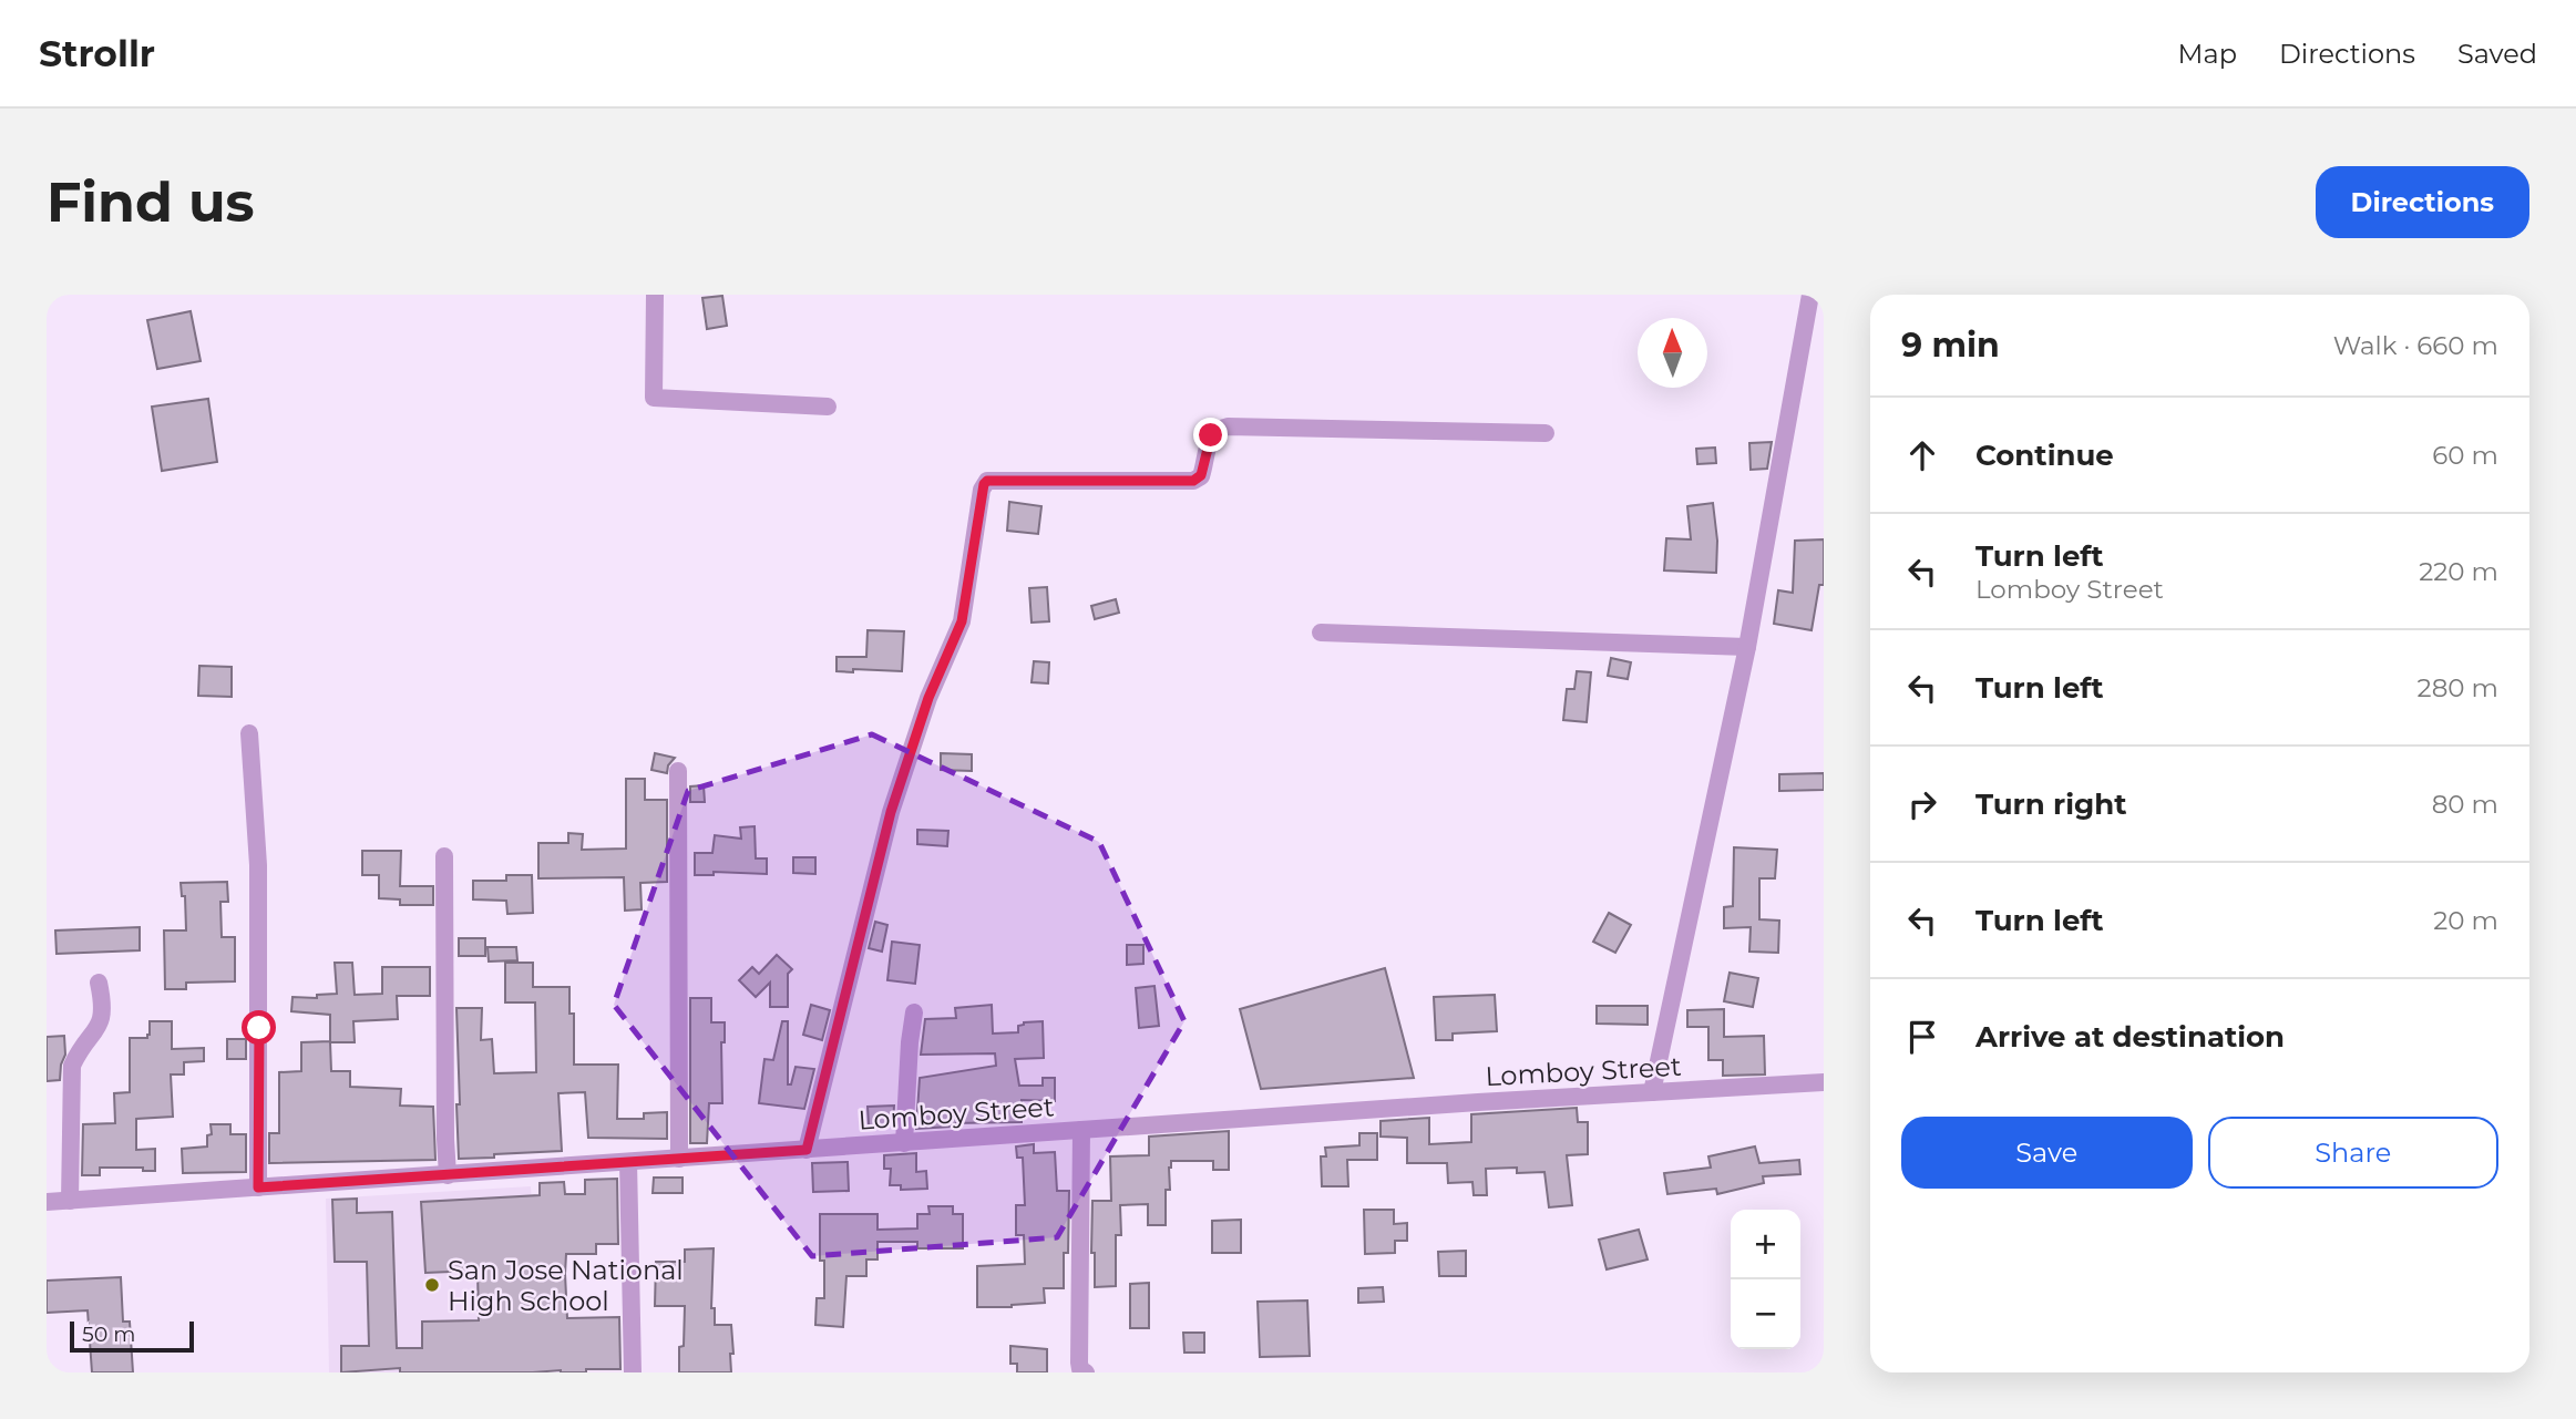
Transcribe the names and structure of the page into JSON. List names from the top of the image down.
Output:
{
  "streets": {
    "street": ["Lomboy Street"]
  },
  "places": ["San Jose National High School"],
  "scale_bar": "50 m",
  "north": "top",
  "page": {
    "header": "Strollr",
    "nav": ["Map", "Directions", "Saved"],
    "buttons": [
      "Directions",
      ["Save", "Share"]
    ],
    "title": "Find us",
    "heading": ["9 min", "Walk · 660 m"],
    "list": [
      ["Continue", "60 m"],
      ["Turn left", "Lomboy Street", "220 m"],
      ["Turn left", "280 m"],
      ["Turn right", "80 m"],
      ["Turn left", "20 m"],
      "Arrive at destination"
    ],
    "map_buttons": ["+", "−"],
    "scale": "50 m"
  }
}
